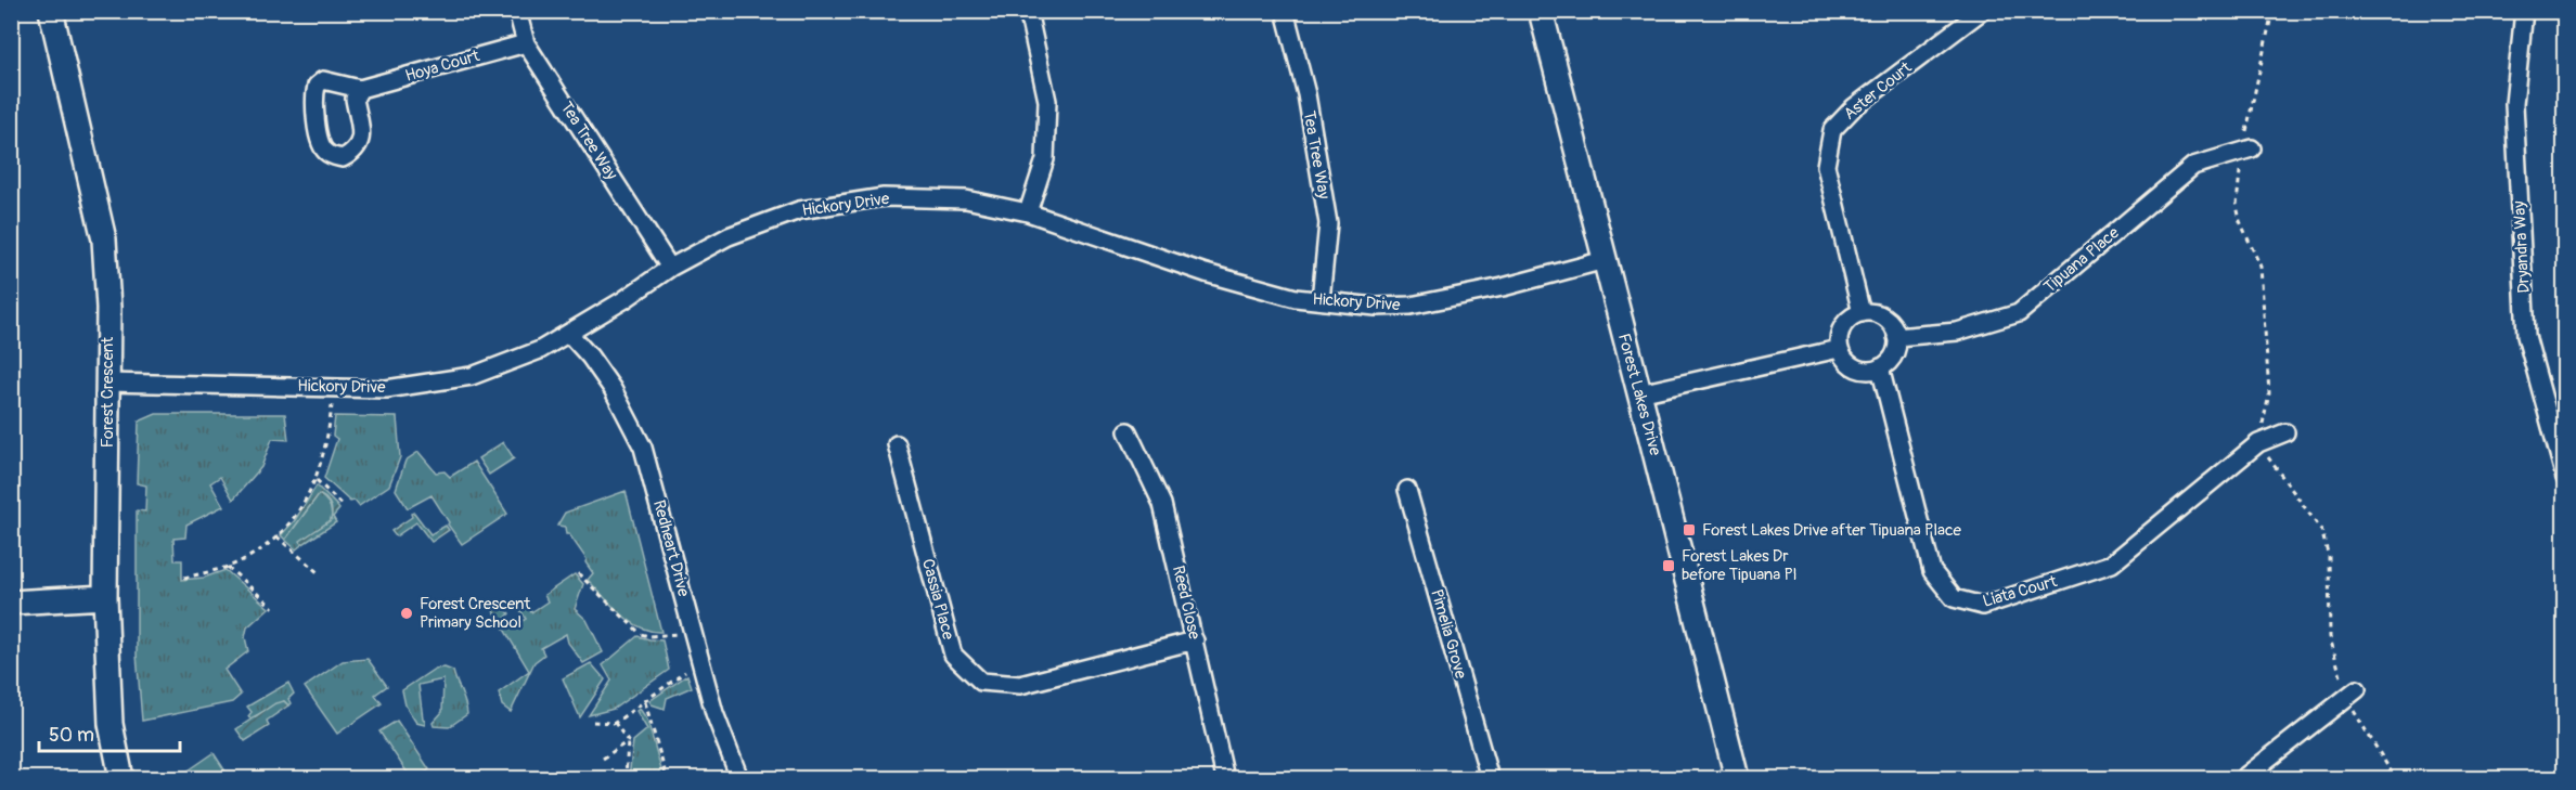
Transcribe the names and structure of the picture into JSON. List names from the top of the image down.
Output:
{
  "streets": {
    "street": [
      "Hoya Court",
      "Aster Court",
      "Tea Tree Way",
      "Hickory Drive",
      "Dryandra Way",
      "Tipuana Place",
      "Forest Crescent",
      "Forest Lakes Drive",
      "Redheart Drive",
      "Liata Court",
      "Cassia Place",
      "Reed Close",
      "Pimelia Grove"
    ]
  },
  "crossings": [
    ["Hoya Court", "Tea Tree Way"],
    ["Aster Court", "Tipuana Place"],
    ["Aster Court", "Liata Court"],
    ["Tea Tree Way", "Hickory Drive"],
    ["Hickory Drive", "Forest Crescent"],
    ["Hickory Drive", "Forest Lakes Drive"],
    ["Hickory Drive", "Redheart Drive"],
    ["Tipuana Place", "Liata Court"],
    ["Cassia Place", "Reed Close"]
  ],
  "places": {
    "transit": ["Forest Lakes Drive after Tipuana Place", "Forest Lakes Dr before Tipuana Pl"],
    "other": ["Forest Crescent Primary School"]
  },
  "scale_bar": "50 m"
}
